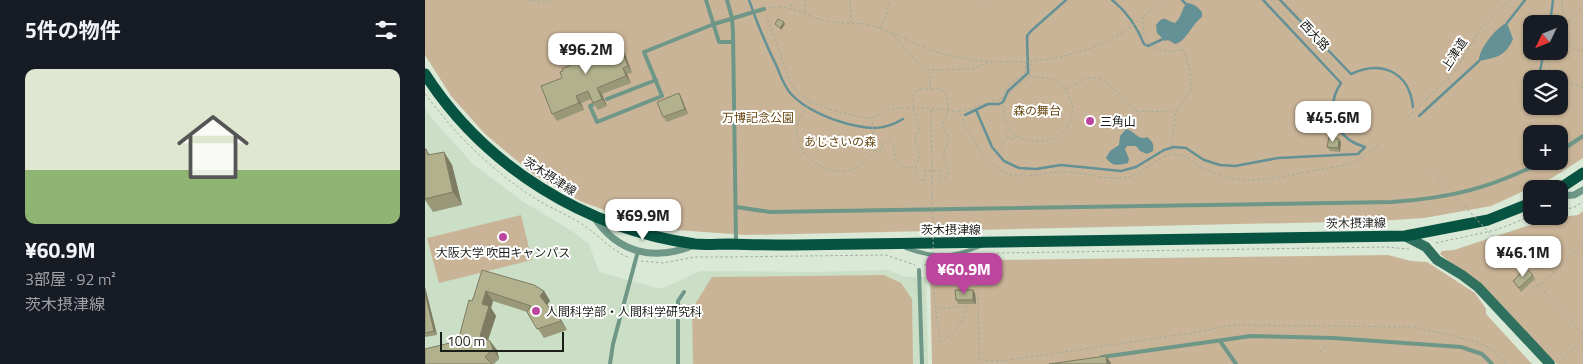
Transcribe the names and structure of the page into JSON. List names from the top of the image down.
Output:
{
  "streets": {
    "main road": ["茨木摂津線"],
    "path": ["西大路", "上津道"]
  },
  "parks": ["森の舞台", "万博記念公園", "あじさいの森"],
  "places": ["三角山", "大阪大学 吹田キャンパス", "人間科学部・人間科学研究科"],
  "scale_bar": "100 m",
  "north": "bottom left",
  "page": {
    "heading": "5件の物件",
    "map_buttons": ["+", "−"],
    "price": [
      "¥96.2M",
      "¥45.6M",
      "¥69.9M",
      "¥46.1M",
      "¥60.9M"
    ],
    "list": [
      {
        "name": "¥60.9M",
        "note": "3部屋 · 92 m² · 茨木摂津線"
      }
    ],
    "scale": "100 m"
  }
}
